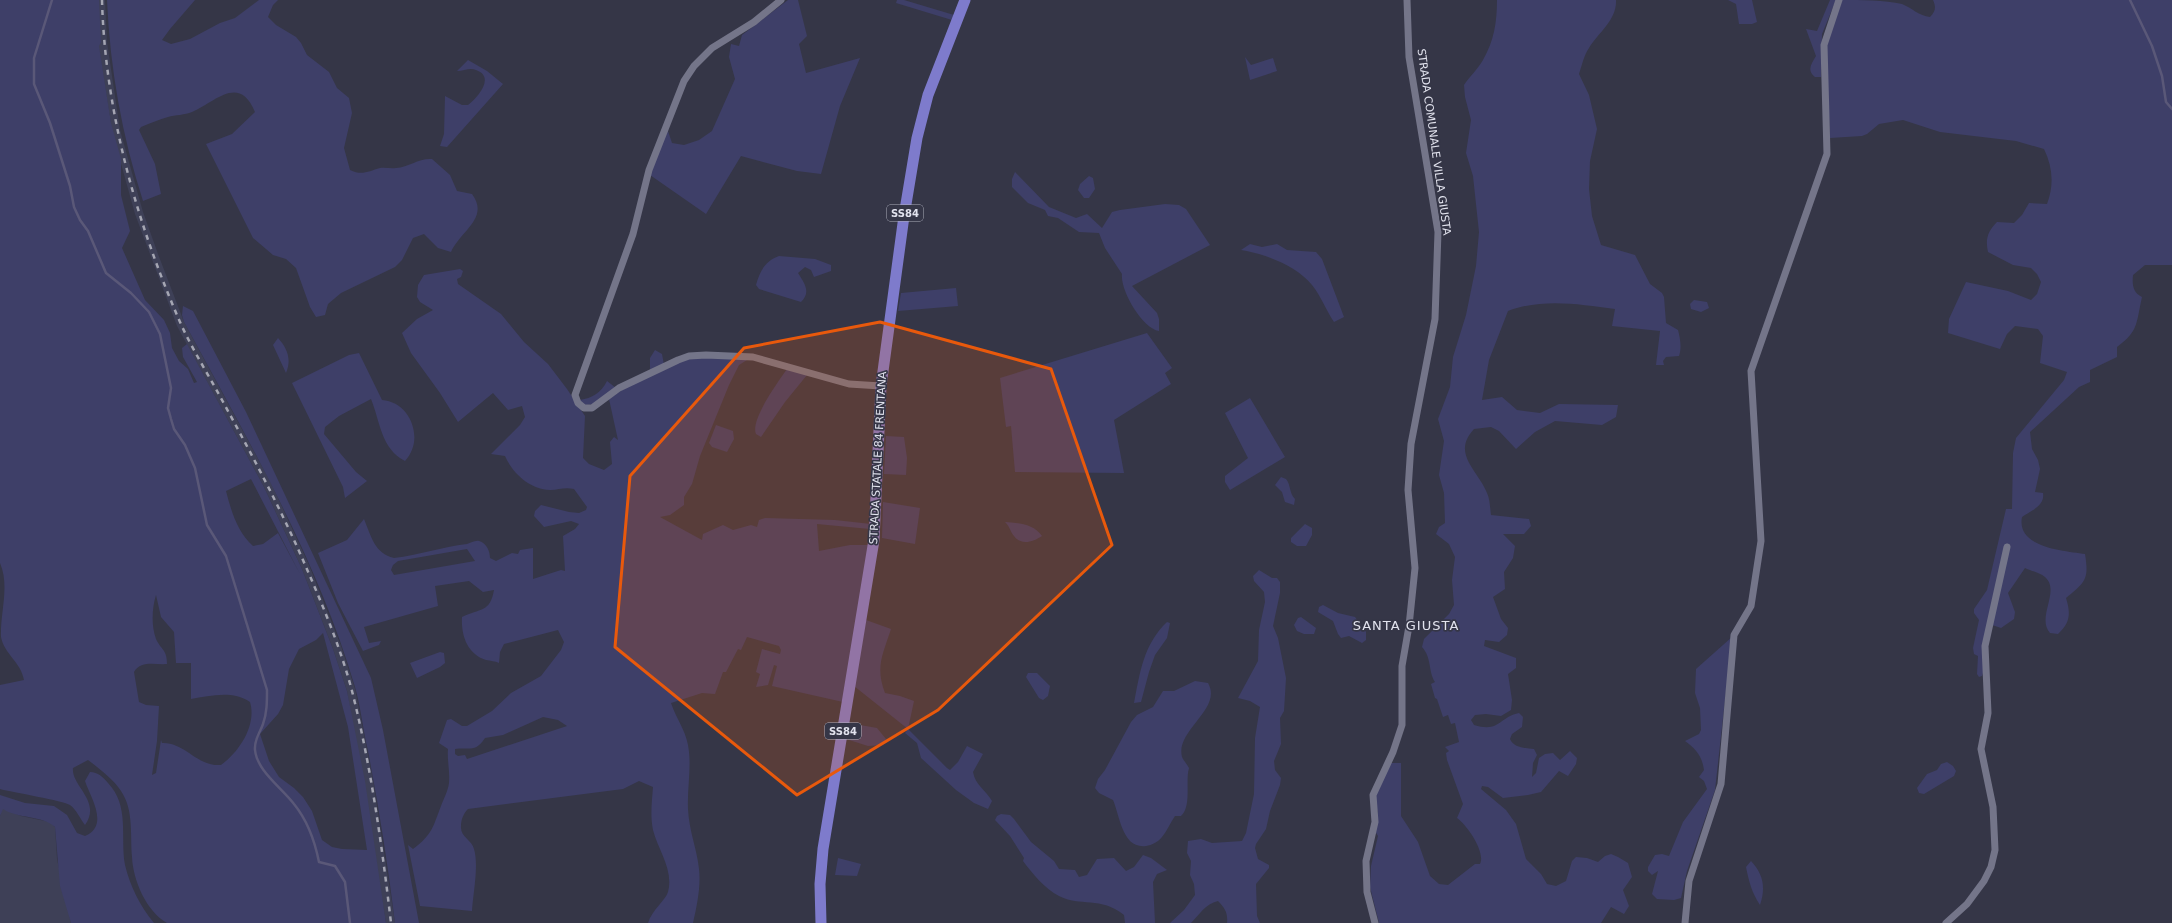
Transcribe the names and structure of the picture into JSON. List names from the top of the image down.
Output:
{
  "streets": {
    "main road": ["SS84", "STRADA STATALE 84 FRENTANA"],
    "street": ["STRADA COMUNALE VILLA GIUSTA"]
  },
  "districts": ["SANTA GIUSTA"]
}
